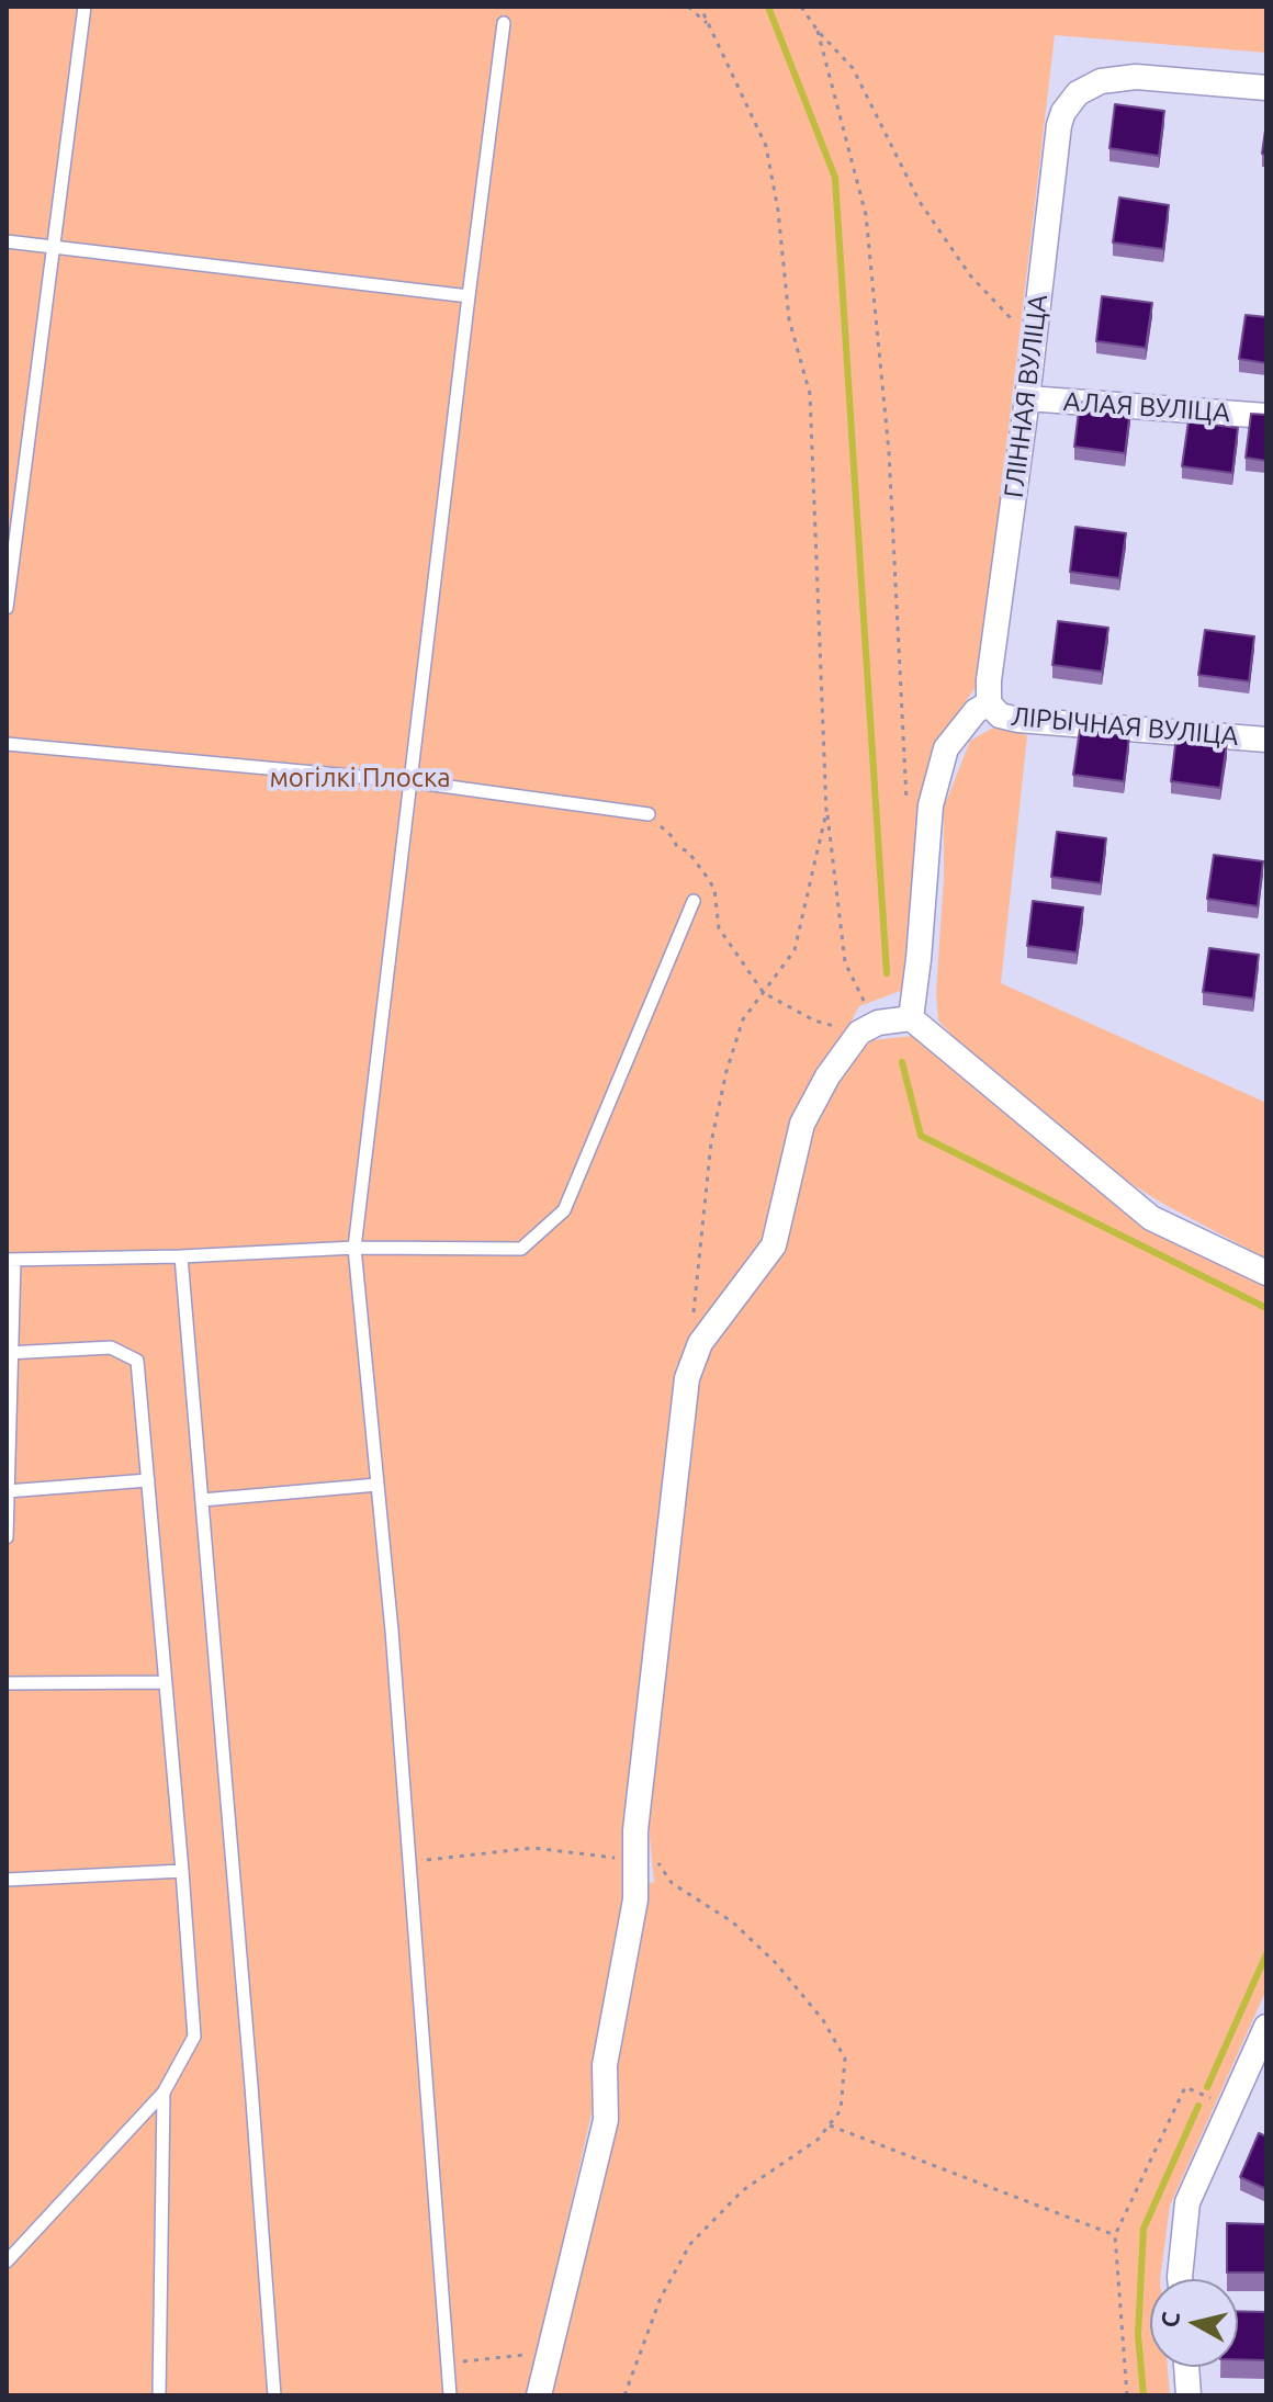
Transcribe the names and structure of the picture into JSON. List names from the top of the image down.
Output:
{
  "streets": {
    "street": ["ГЛІННАЯ ВУЛІЦА", "АЛАЯ ВУЛІЦА", "ЛІРЫЧНАЯ ВУЛІЦА"]
  },
  "crossings": [
    ["ГЛІННАЯ ВУЛІЦА", "АЛАЯ ВУЛІЦА"],
    ["ГЛІННАЯ ВУЛІЦА", "ЛІРЫЧНАЯ ВУЛІЦА"]
  ],
  "parks": ["могілкі Плоска"],
  "north": "left"
}
